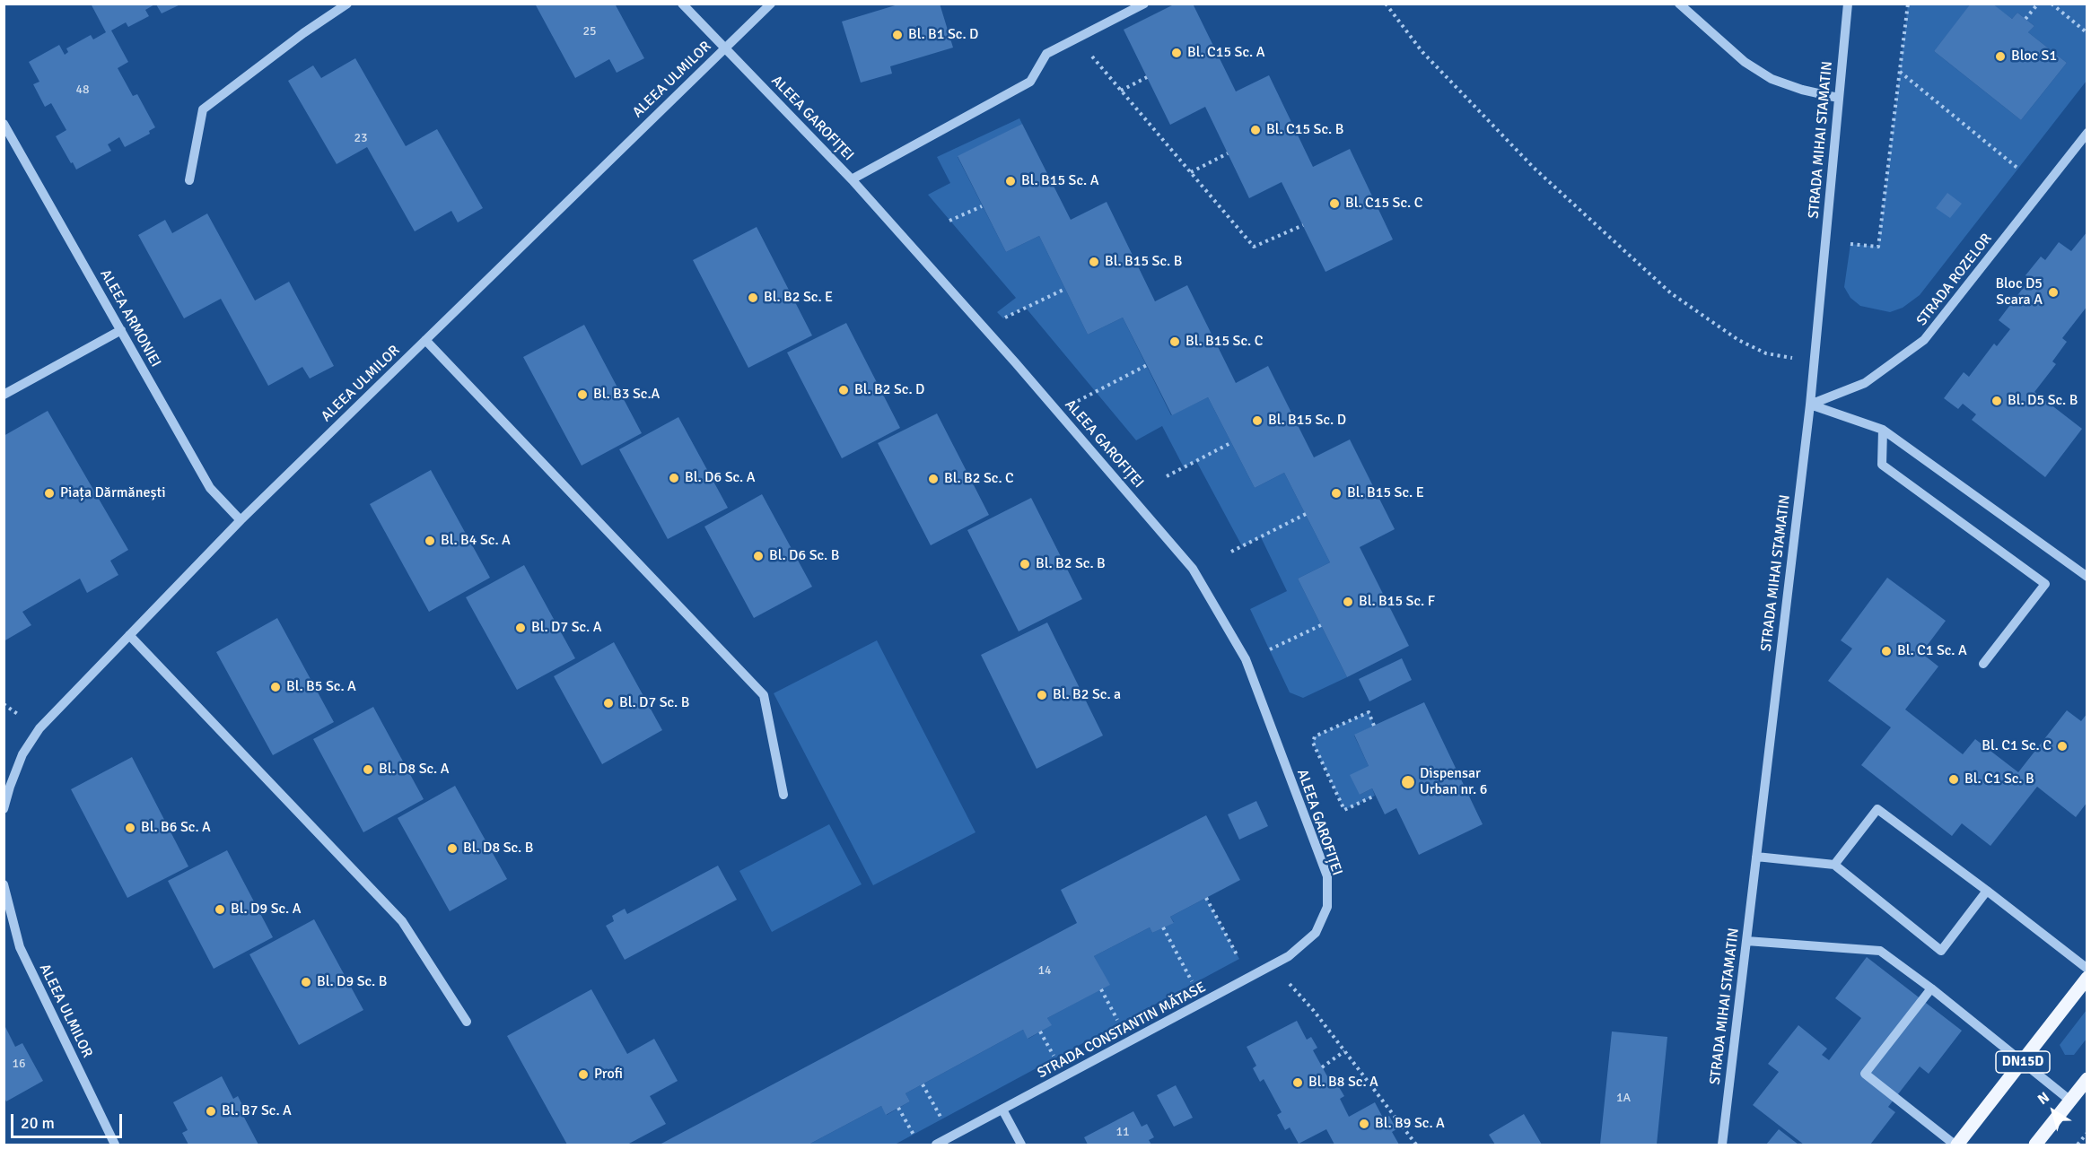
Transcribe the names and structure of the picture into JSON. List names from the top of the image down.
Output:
{
  "streets": {
    "main road": ["DN15D"],
    "street": [
      "ALEEA ULMILOR",
      "ALEEA GAROFIȚEI",
      "STRADA MIHAI STAMATIN",
      "STRADA ROZELOR",
      "ALEEA ARMONIEI",
      "STRADA CONSTANTIN MĂTASE"
    ]
  },
  "crossings": [
    ["ALEEA ULMILOR", "ALEEA GAROFIȚEI"],
    ["ALEEA ULMILOR", "ALEEA ARMONIEI"],
    ["ALEEA GAROFIȚEI", "STRADA CONSTANTIN MĂTASE"],
    ["STRADA MIHAI STAMATIN", "STRADA ROZELOR"]
  ],
  "places": [
    "Bl. B1 Sc. D",
    "Bl. C15 Sc. A",
    "Bloc S1",
    "Bl. C15 Sc. B",
    "Bl. B15 Sc. A",
    "Bl. C15 Sc. C",
    "Bl. B15 Sc. B",
    "Bloc D5 Scara A",
    "Bl. B2 Sc. E",
    "Bl. B15 Sc. C",
    "Bl. B2 Sc. D",
    "Bl. B3 Sc.A",
    "Bl. D5 Sc. B",
    "Bl. B15 Sc. D",
    "Bl. D6 Sc. A",
    "Bl. B2 Sc. C",
    "Piața Dărmănești",
    "Bl. B15 Sc. E",
    "Bl. B4 Sc. A",
    "Bl. D6 Sc. B",
    "Bl. B2 Sc. B",
    "Bl. B15 Sc. F",
    "Bl. D7 Sc. A",
    "Bl. C1 Sc. A",
    "Bl. B5 Sc. A",
    "Bl. B2 Sc. a",
    "Bl. D7 Sc. B",
    "Bl. C1 Sc. C",
    "Bl. D8 Sc. A",
    "Bl. C1 Sc. B",
    "Dispensar Urban nr. 6",
    "Bl. B6 Sc. A",
    "Bl. D8 Sc. B",
    "Bl. D9 Sc. A",
    "Bl. D9 Sc. B",
    "Profi",
    "Bl. B8 Sc. A",
    "Bl. B7 Sc. A",
    "Bl. B9 Sc. A"
  ],
  "house_numbers": [
    "25",
    "48",
    "23",
    "14",
    "16",
    "1A",
    "11"
  ],
  "scale_bar": "20 m",
  "north": "top left"
}
